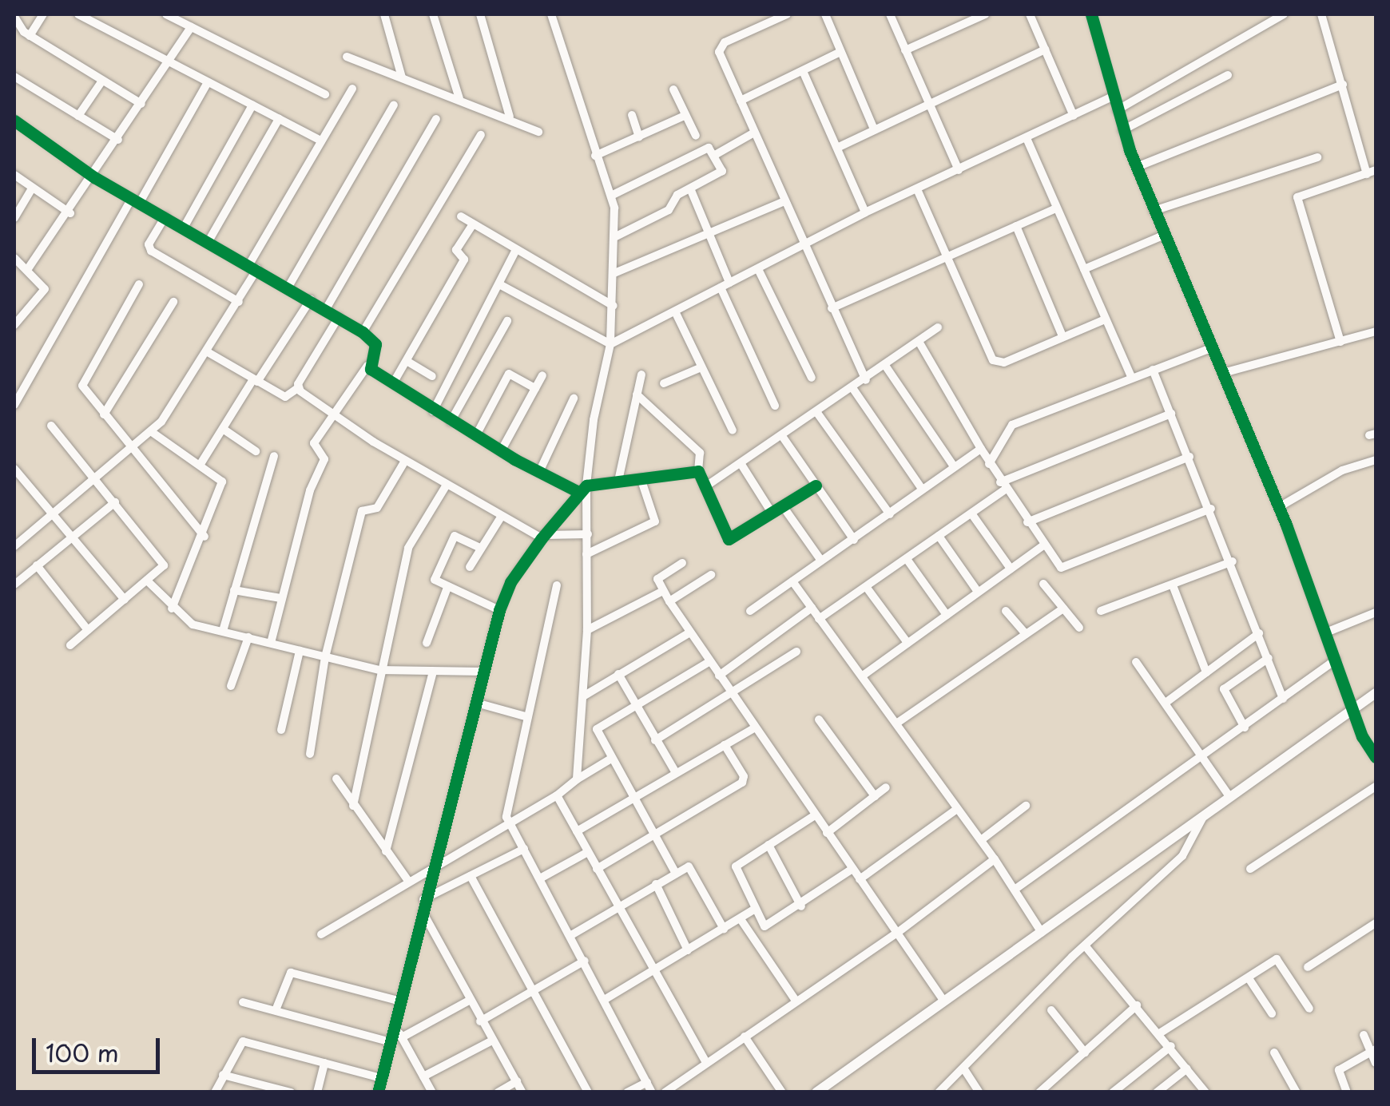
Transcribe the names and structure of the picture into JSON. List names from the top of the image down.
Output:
{
  "scale_bar": "100 m"
}
